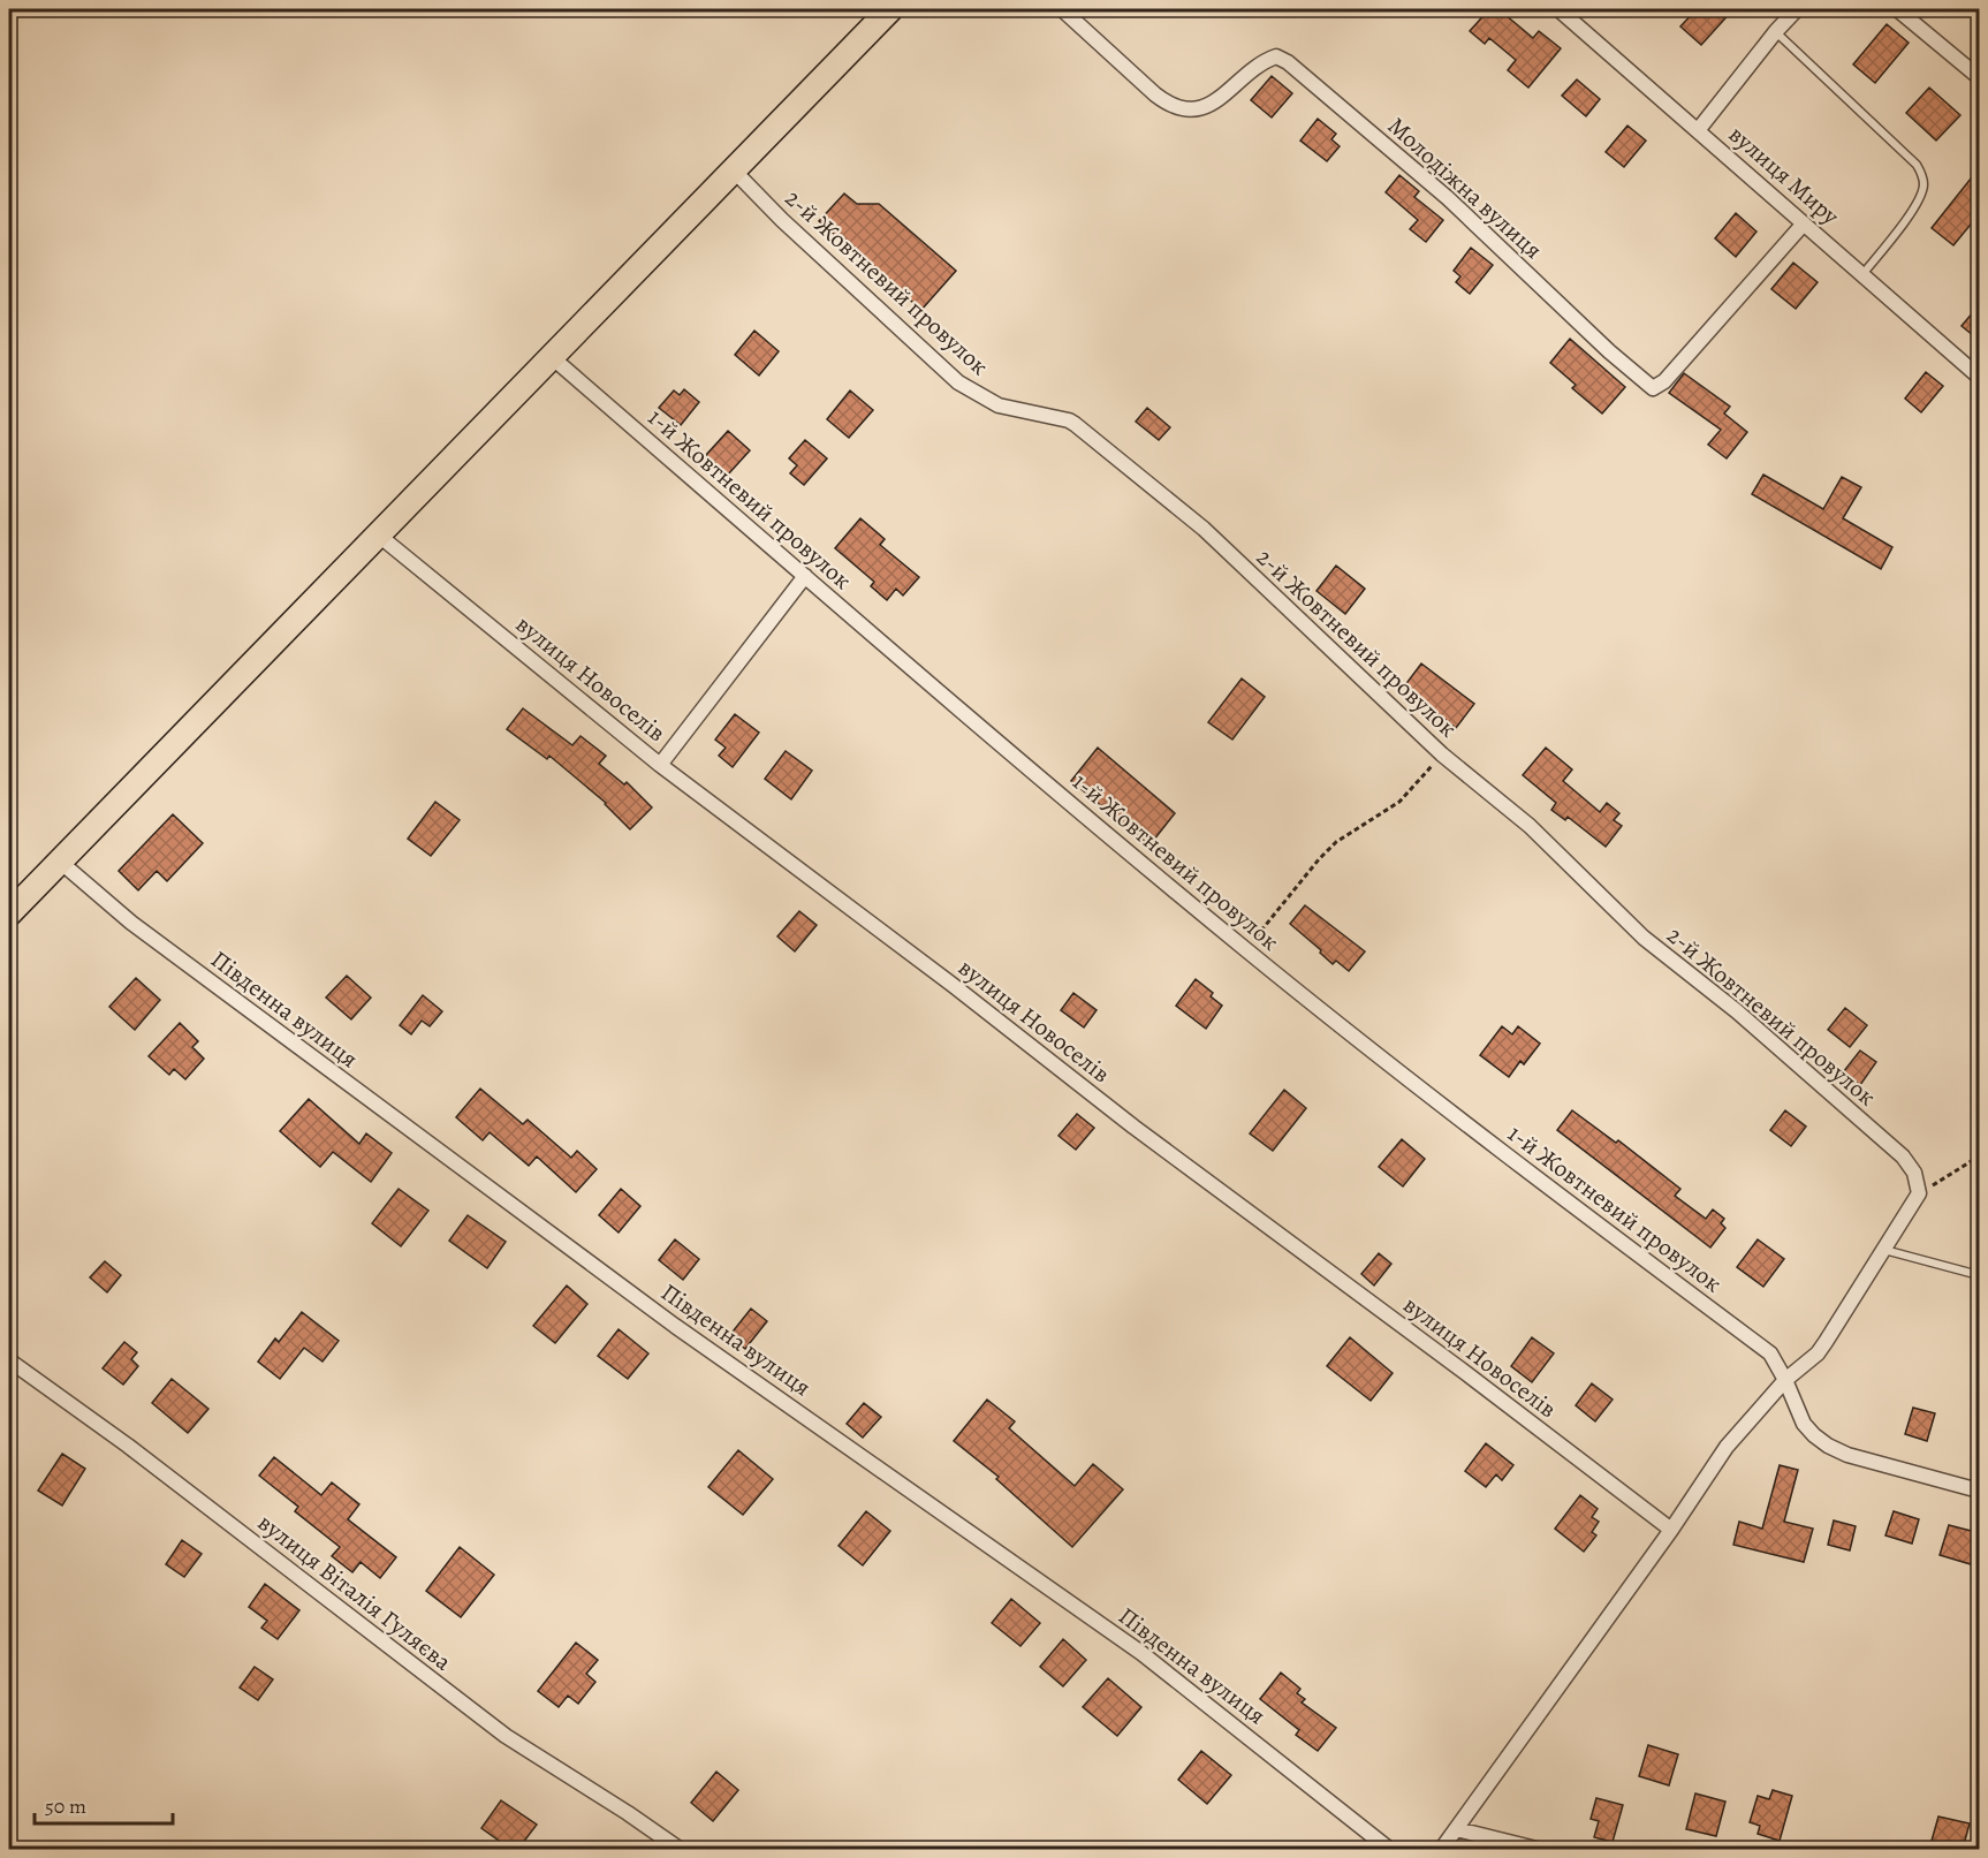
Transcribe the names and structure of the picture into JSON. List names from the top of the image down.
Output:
{
  "streets": {
    "street": [
      "вулиця Миру",
      "Молодіжна вулиця",
      "2-й Жовтневий провулок",
      "1-й Жовтневий провулок",
      "вулиця Новоселів",
      "Південна вулиця",
      "вулиця Віталія Гуляєва"
    ]
  },
  "crossings": [
    ["вулиця Миру", "Молодіжна вулиця"]
  ],
  "scale_bar": "50 m"
}
